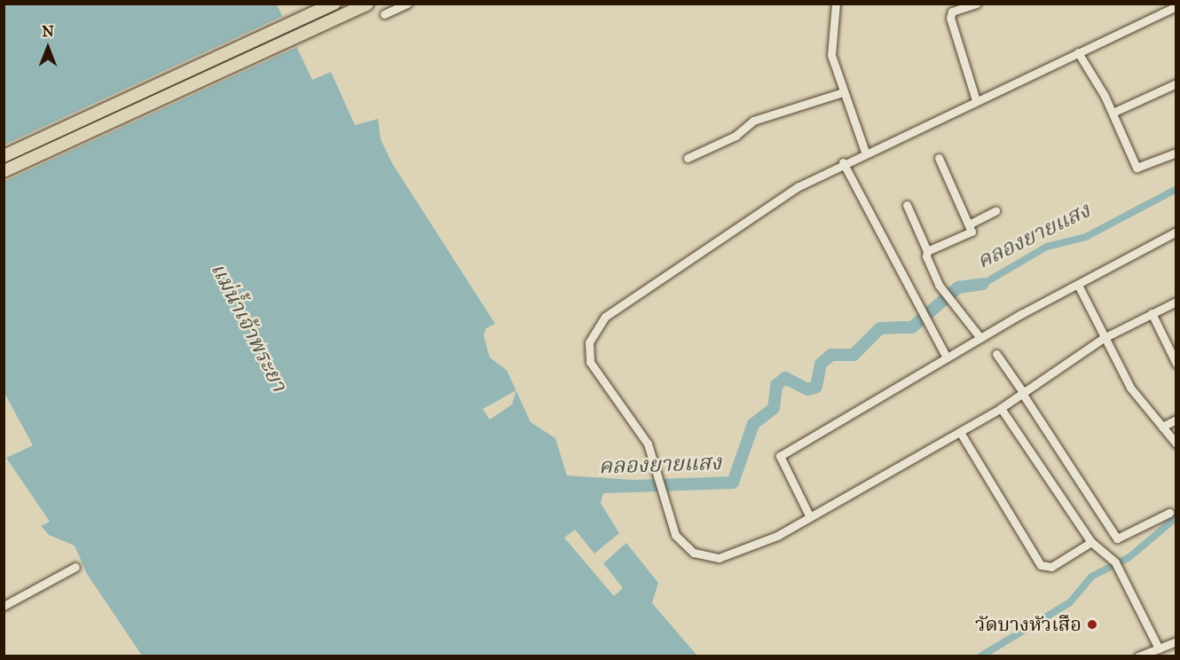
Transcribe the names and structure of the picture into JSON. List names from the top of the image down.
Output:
{
  "water": ["คลองยายแสง", "แม่น้ำเจ้าพระยา"],
  "places": ["วัดบางหัวเสือ"],
  "north": "top"
}
